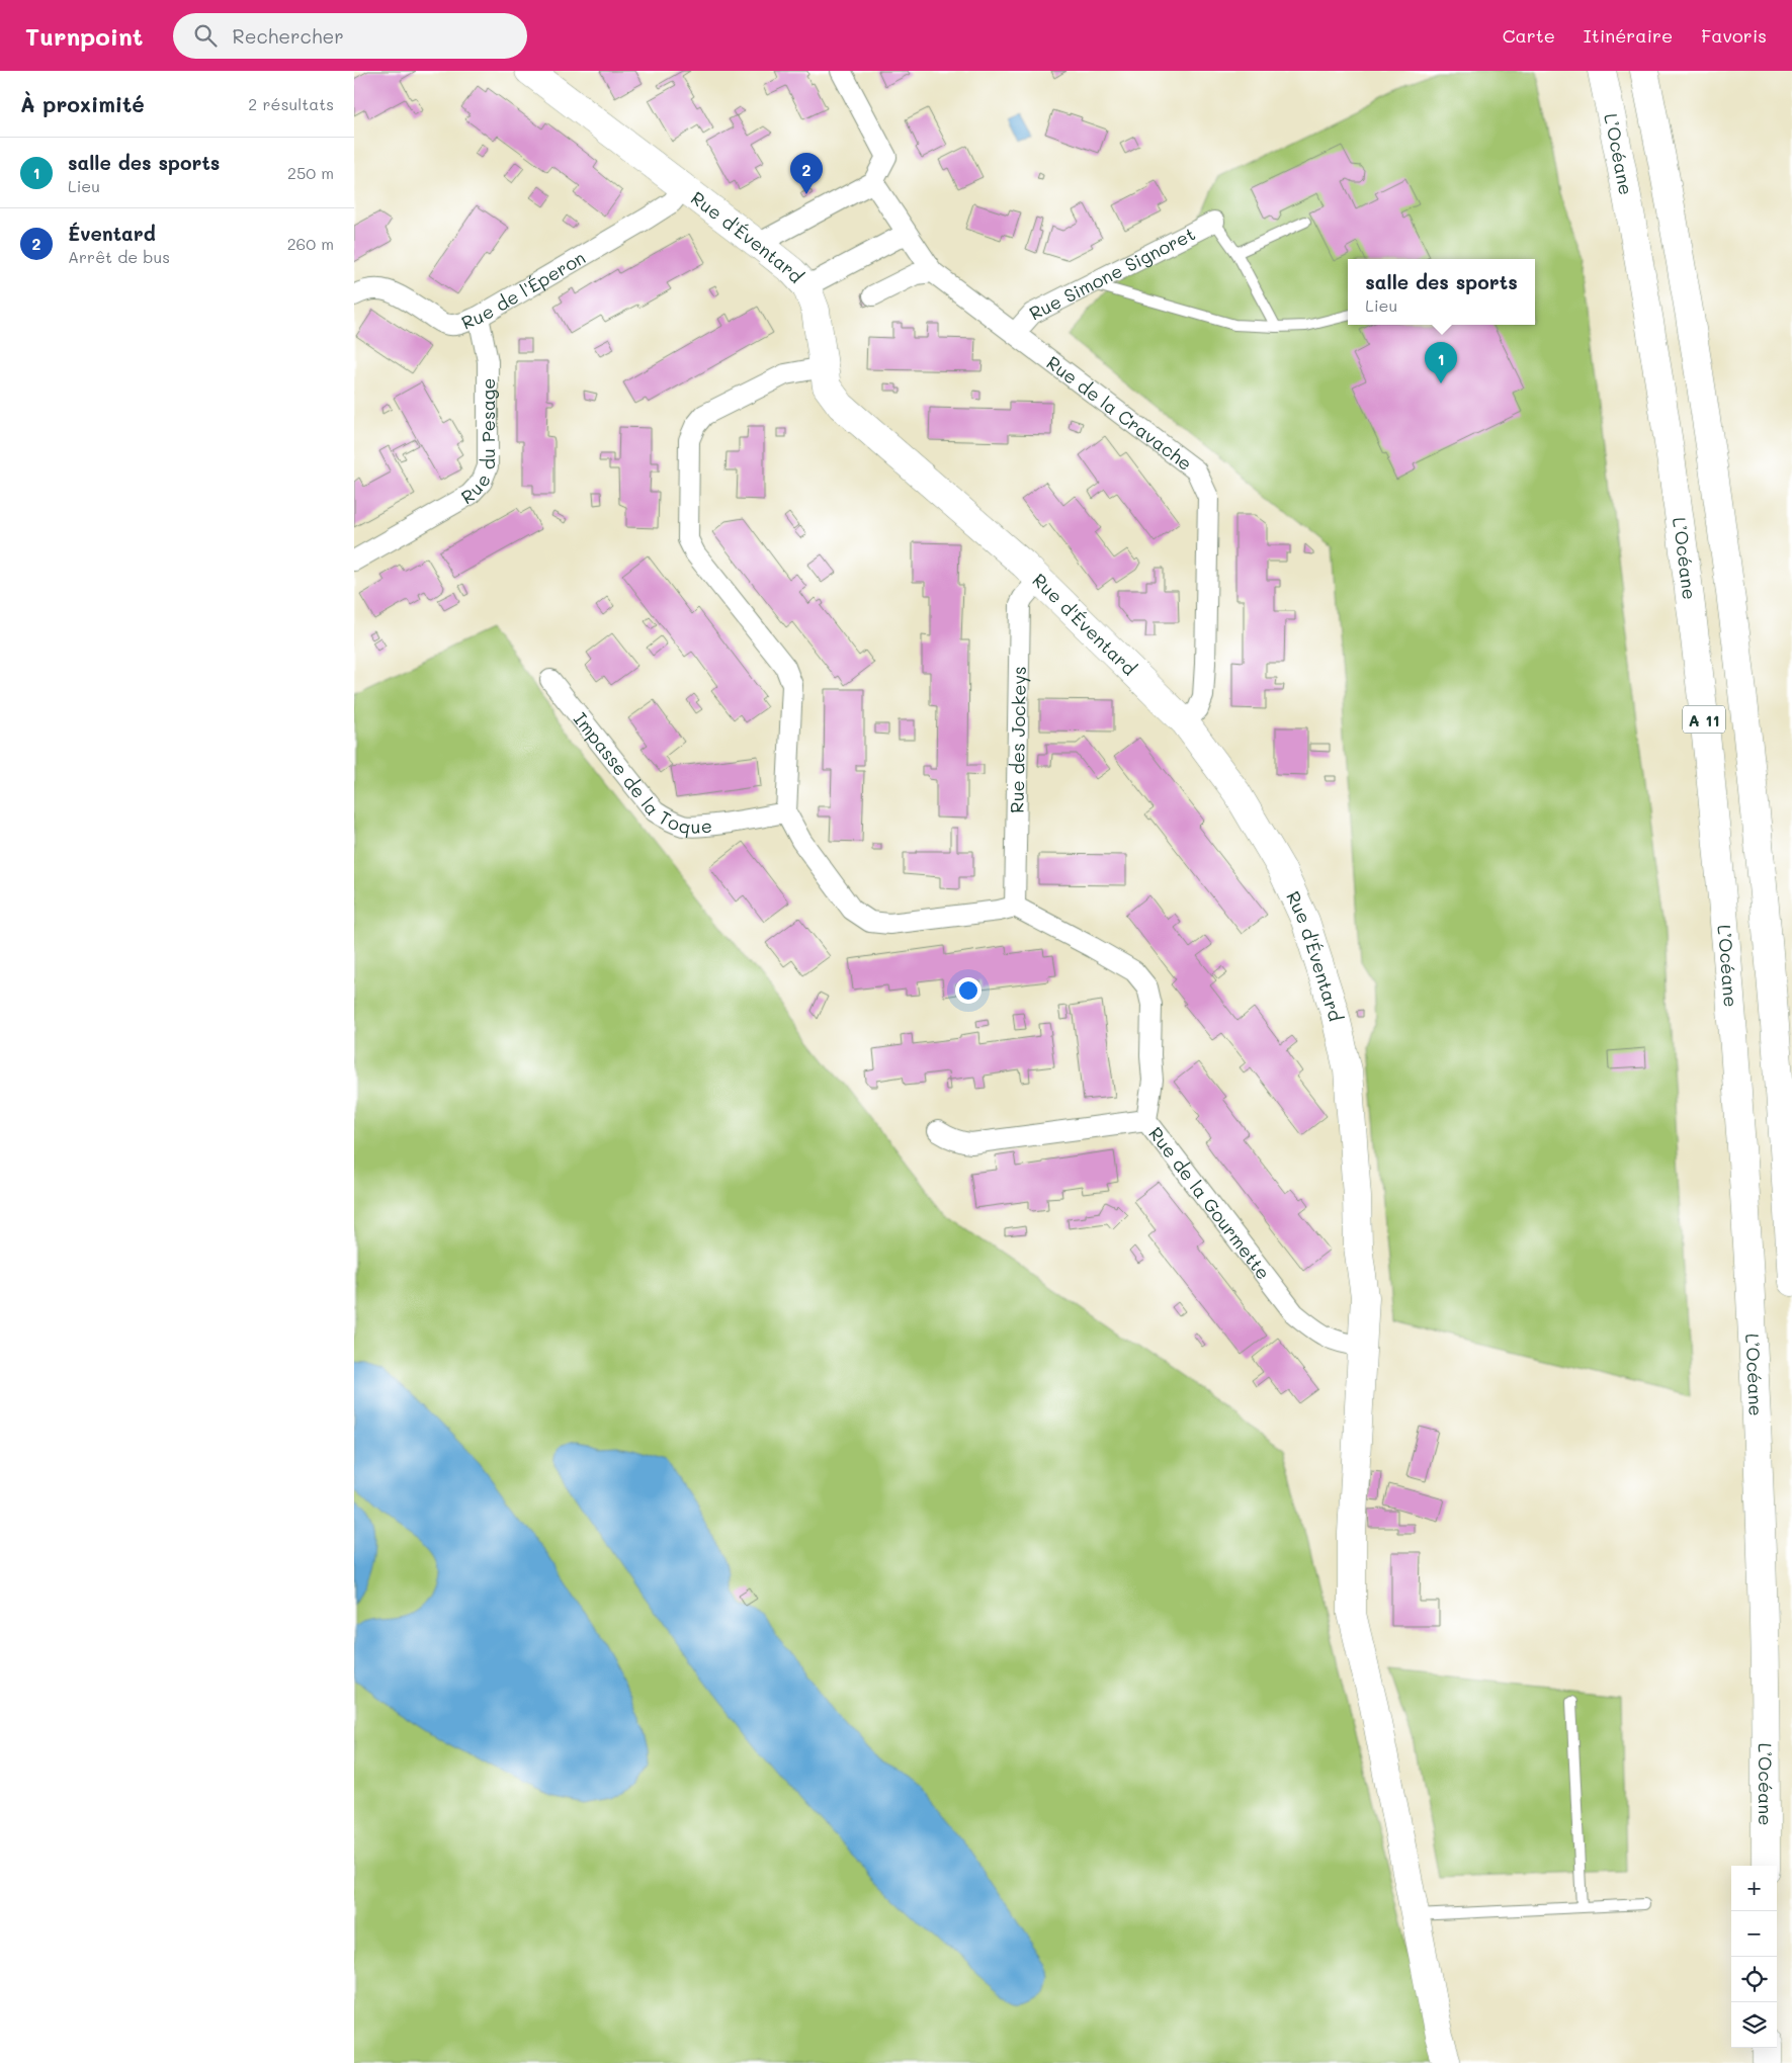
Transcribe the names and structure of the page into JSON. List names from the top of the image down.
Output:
{
  "streets": {
    "main road": ["L’Océane", "Rue d'Éventard", "A 11"],
    "street": [
      "Rue Simone Signoret",
      "Rue de l'Éperon",
      "Rue de la Cravache",
      "Rue du Pesage",
      "Rue des Jockeys",
      "Impasse de la Toque",
      "Rue de la Gourmette"
    ]
  },
  "crossings": [
    ["Rue d'Éventard", "Rue de l'Éperon"],
    ["Rue d'Éventard", "Rue de la Cravache"],
    ["Rue d'Éventard", "Rue des Jockeys"],
    ["Rue d'Éventard", "Rue de la Gourmette"],
    ["Rue Simone Signoret", "Rue de la Cravache"],
    ["Rue de l'Éperon", "Rue du Pesage"],
    ["Rue des Jockeys", "Rue de la Gourmette"]
  ],
  "page": {
    "header": "Turnpoint",
    "search": "Rechercher",
    "nav": ["Carte", "Itinéraire", "Favoris"],
    "heading": ["À proximité", "2 résultats"],
    "list": [
      {
        "mark": "1",
        "name": "salle des sports",
        "note": "Lieu",
        "value": "250 m"
      },
      {
        "mark": "2",
        "name": "Éventard",
        "note": "Arrêt de bus",
        "value": "260 m"
      }
    ],
    "pins": ["2", "1"],
    "popup": ["salle des sports", "Lieu"],
    "map_buttons": ["+", "−"]
  }
}
